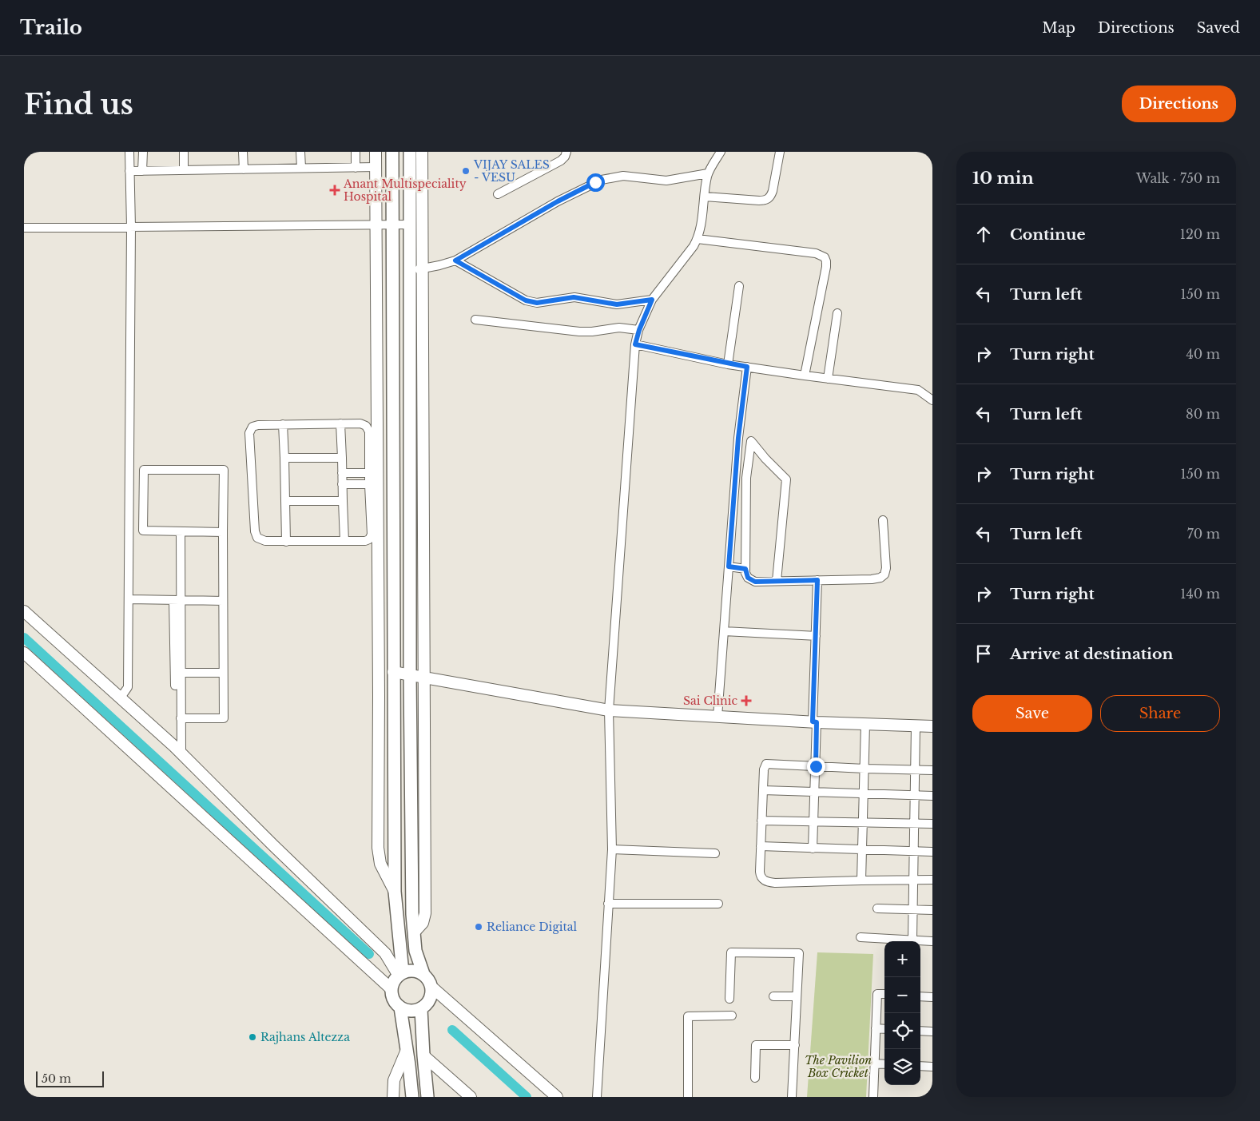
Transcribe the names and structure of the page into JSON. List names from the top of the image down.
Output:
{
  "parks": ["The Pavilion Box Cricket"],
  "places": {
    "other": ["VIJAY SALES - VESU", "Reliance Digital", "Rajhans Altezza"],
    "health": ["Anant Multispeciality Hospital", "Sai Clinic"]
  },
  "scale_bar": "50 m",
  "page": {
    "header": "Trailo",
    "nav": ["Map", "Directions", "Saved"],
    "buttons": [
      "Directions",
      ["Save", "Share"]
    ],
    "title": "Find us",
    "heading": ["10 min", "Walk · 750 m"],
    "list": [
      ["Continue", "120 m"],
      ["Turn left", "150 m"],
      ["Turn right", "40 m"],
      ["Turn left", "80 m"],
      ["Turn right", "150 m"],
      ["Turn left", "70 m"],
      ["Turn right", "140 m"],
      "Arrive at destination"
    ],
    "map_buttons": ["+", "−"],
    "scale": "50 m"
  }
}
